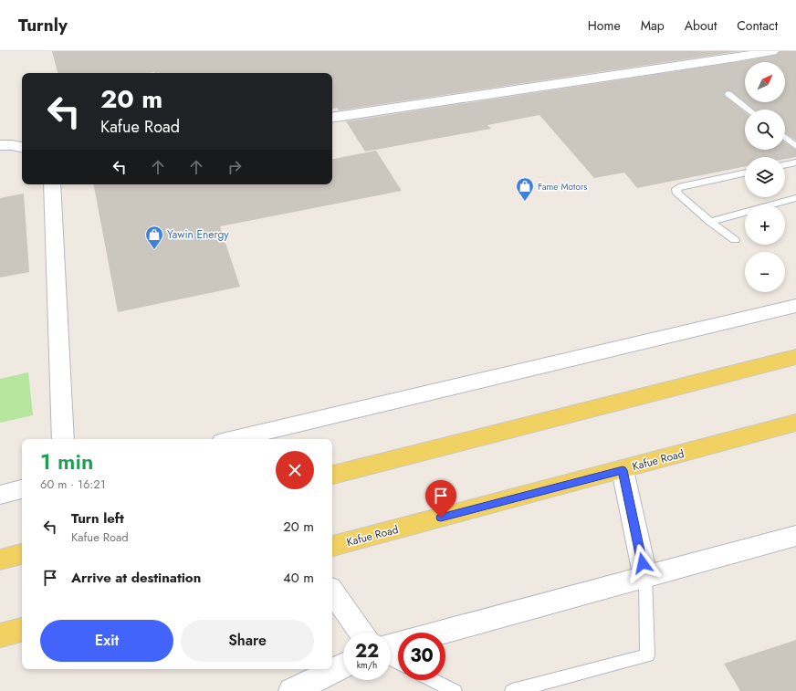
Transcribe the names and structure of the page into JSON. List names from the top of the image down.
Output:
{
  "streets": {
    "main road": ["Kafue Road"]
  },
  "places": {
    "shop": ["Fame Motors", "Yawin Energy"]
  },
  "north": "top right",
  "page": {
    "header": "Turnly",
    "nav": [
      "Home",
      "Map",
      "About",
      "Contact"
    ],
    "map_buttons": ["+", "−"],
    "turn": ["20 m", "Kafue Road"],
    "heading": ["1 min", "60 m · 16:21"],
    "list": [
      {
        "name": "Turn left",
        "note": "Kafue Road",
        "value": "20 m"
      },
      {
        "name": "Arrive at destination",
        "value": "40 m"
      }
    ],
    "buttons": ["Exit", "Share"],
    "speed": "22 km/h",
    "limit": "30"
  }
}
